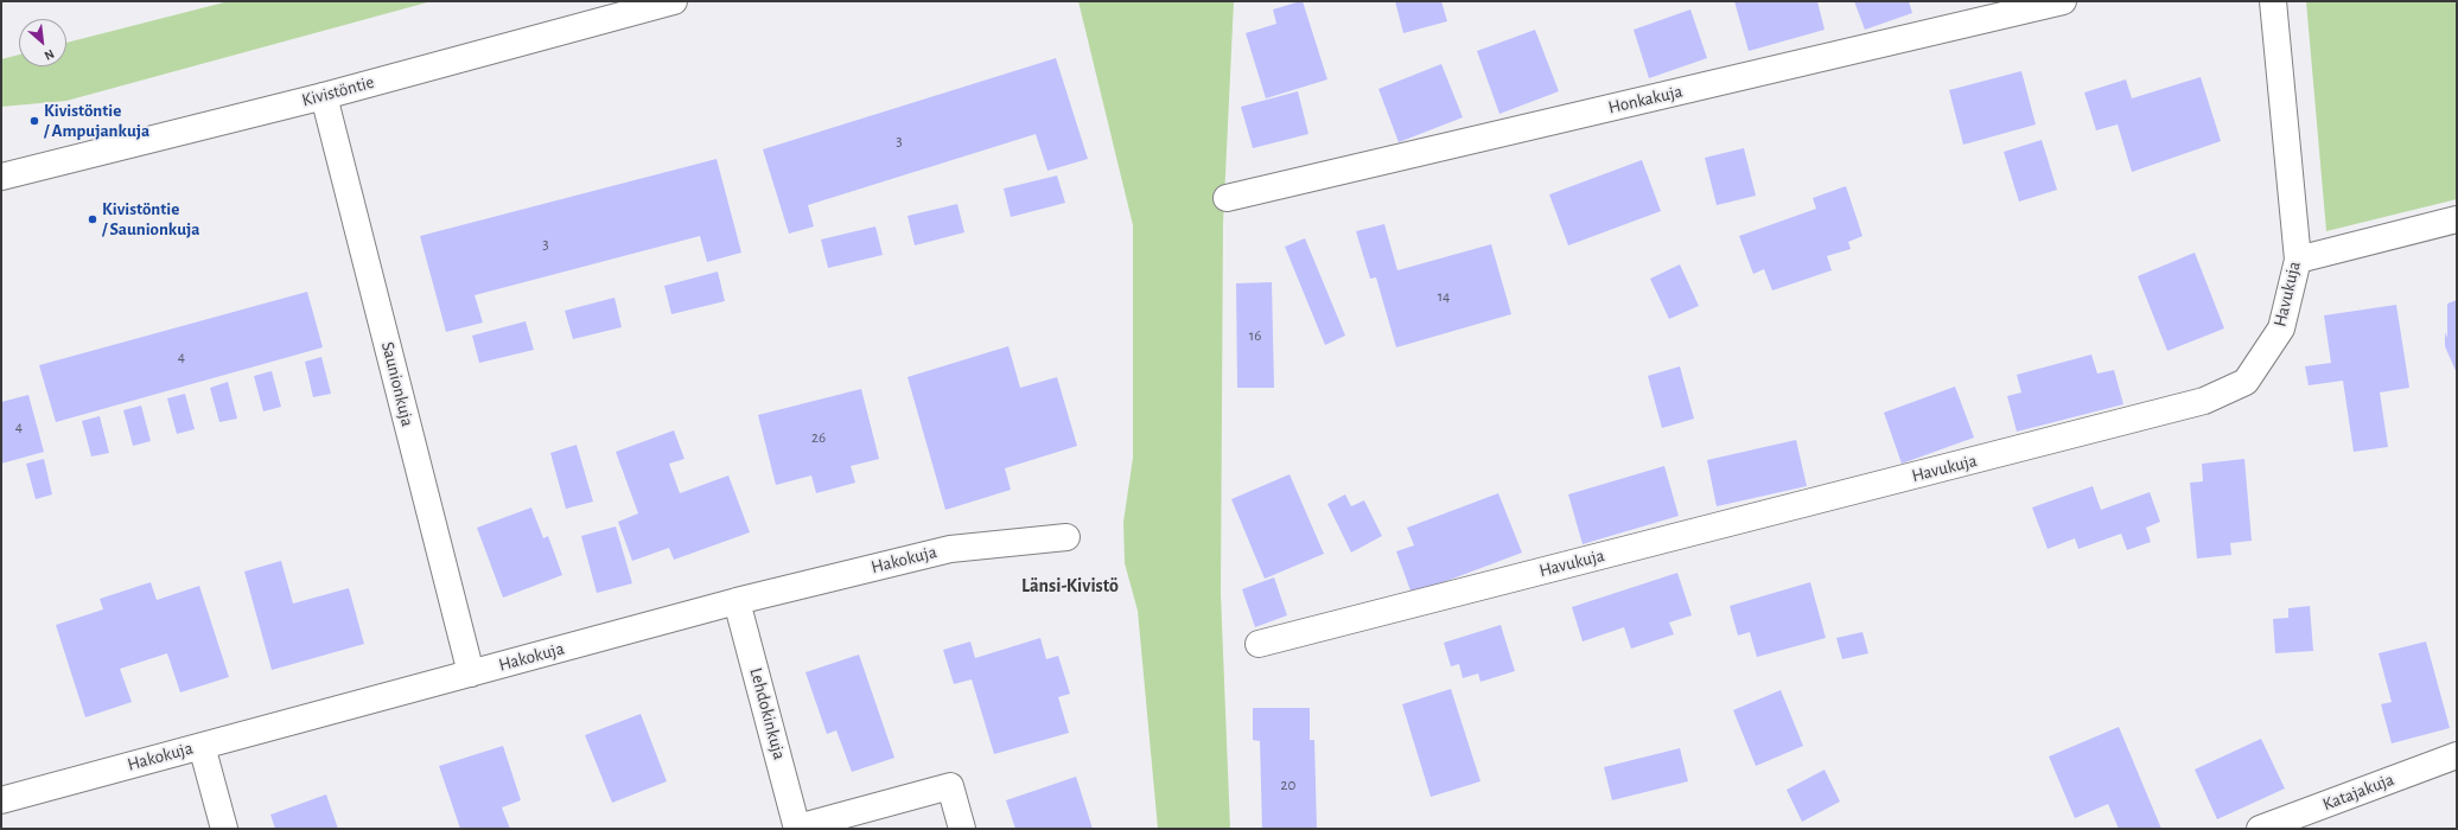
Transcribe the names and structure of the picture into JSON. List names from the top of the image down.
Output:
{
  "streets": {
    "street": [
      "Kivistöntie",
      "Honkakuja",
      "Havukuja",
      "Saunionkuja",
      "Hakokuja",
      "Lehdokinkuja",
      "Katajakuja"
    ]
  },
  "crossings": [
    ["Kivistöntie", "Saunionkuja"],
    ["Saunionkuja", "Hakokuja"],
    ["Hakokuja", "Lehdokinkuja"]
  ],
  "districts": ["Länsi-Kivistö"],
  "places": ["Kivistöntie / Ampujankuja", "Kivistöntie / Saunionkuja"],
  "house_numbers": [
    "3",
    "3",
    "14",
    "16",
    "4",
    "4",
    "26",
    "20"
  ],
  "north": "bottom right"
}
